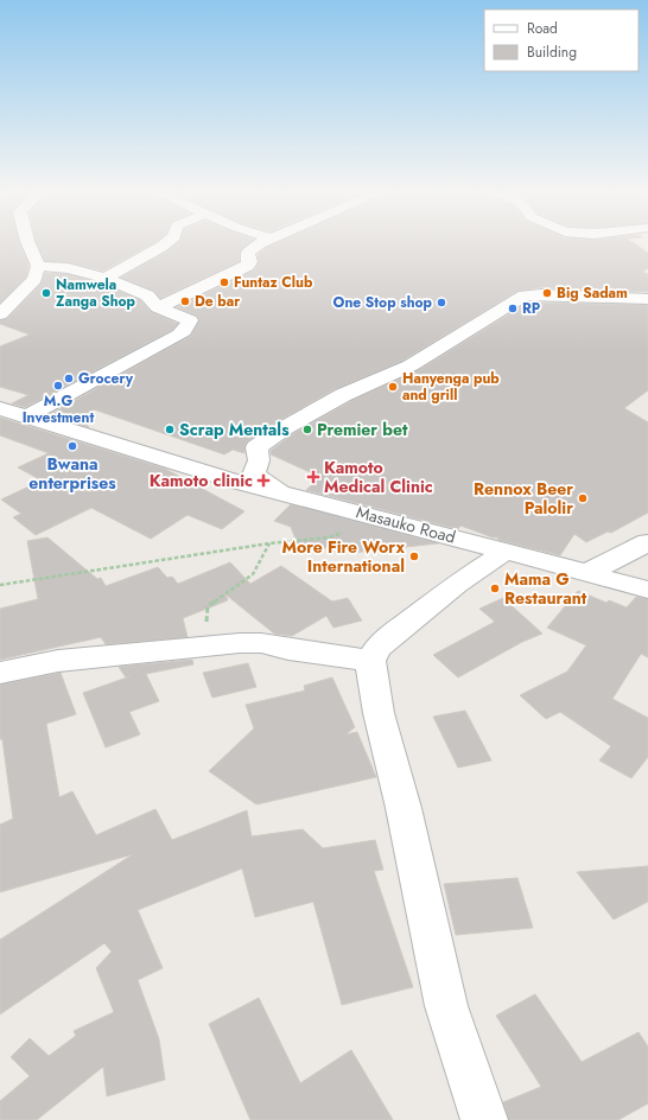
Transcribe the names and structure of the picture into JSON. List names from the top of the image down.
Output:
{
  "streets": {
    "street": ["Masauko Road"]
  },
  "places": {
    "other": [
      "Funtaz Club",
      "Namwela Zanga Shop",
      "Big Sadam",
      "De bar",
      "One Stop shop",
      "RP",
      "Grocery",
      "M.G Investment",
      "Hanyenga pub and grill",
      "Scrap Mentals",
      "Premier bet",
      "Bwana enterprises",
      "Rennox Beer Palolir",
      "More Fire Worx International",
      "Mama G Restaurant"
    ],
    "health": ["Kamoto Medical Clinic", "Kamoto clinic"]
  },
  "legend": ["Road", "Building"]
}
